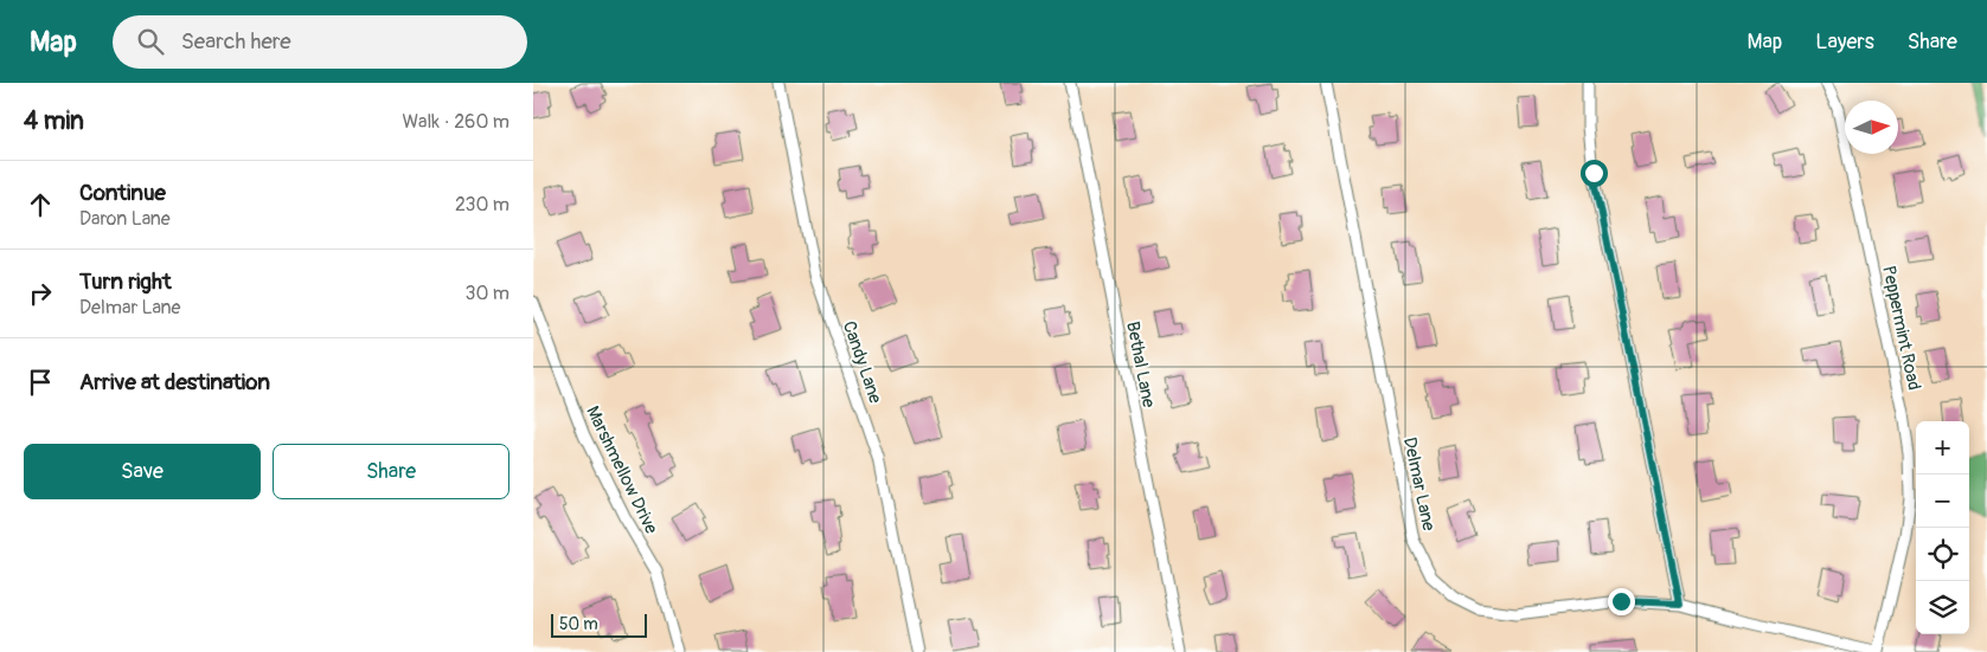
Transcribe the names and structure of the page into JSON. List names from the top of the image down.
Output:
{
  "streets": {
    "street": [
      "Peppermint Road",
      "Candy Lane",
      "Bethal Lane",
      "Marshmellow Drive",
      "Delmar Lane"
    ]
  },
  "crossings": [
    ["Peppermint Road", "Delmar Lane"]
  ],
  "scale_bar": "50 m",
  "north": "right",
  "page": {
    "header": "Map",
    "search": "Search here",
    "nav": ["Map", "Layers", "Share"],
    "heading": ["4 min", "Walk · 260 m"],
    "list": [
      ["Continue", "Daron Lane", "230 m"],
      ["Turn right", "Delmar Lane", "30 m"],
      "Arrive at destination"
    ],
    "map_buttons": ["+", "−"],
    "buttons": ["Save", "Share"],
    "scale": "50 m"
  }
}
